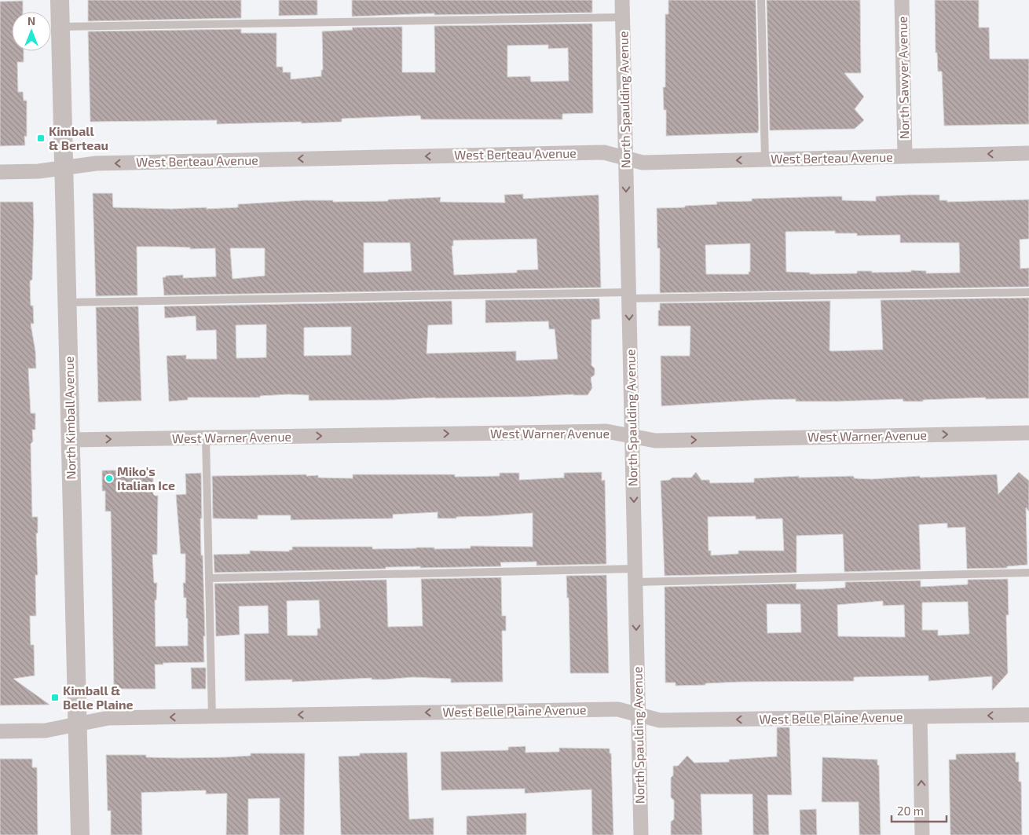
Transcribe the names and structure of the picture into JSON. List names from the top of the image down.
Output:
{
  "streets": {
    "street": [
      "North Sawyer Avenue",
      "North Spaulding Avenue",
      "West Berteau Avenue",
      "North Kimball Avenue",
      "West Warner Avenue",
      "West Belle Plaine Avenue"
    ]
  },
  "crossings": [
    ["North Sawyer Avenue", "West Berteau Avenue"],
    ["North Spaulding Avenue", "West Berteau Avenue"],
    ["North Spaulding Avenue", "West Warner Avenue"],
    ["North Spaulding Avenue", "West Belle Plaine Avenue"],
    ["West Berteau Avenue", "North Kimball Avenue"],
    ["North Kimball Avenue", "West Warner Avenue"],
    ["North Kimball Avenue", "West Belle Plaine Avenue"]
  ],
  "one_way": [
    "North Spaulding Avenue",
    "West Berteau Avenue",
    "West Warner Avenue",
    "West Belle Plaine Avenue"
  ],
  "places": {
    "transit": ["Kimball & Berteau", "Kimball & Belle Plaine"],
    "other": ["Miko's Italian Ice"]
  },
  "scale_bar": "20 m",
  "north": "top"
}
